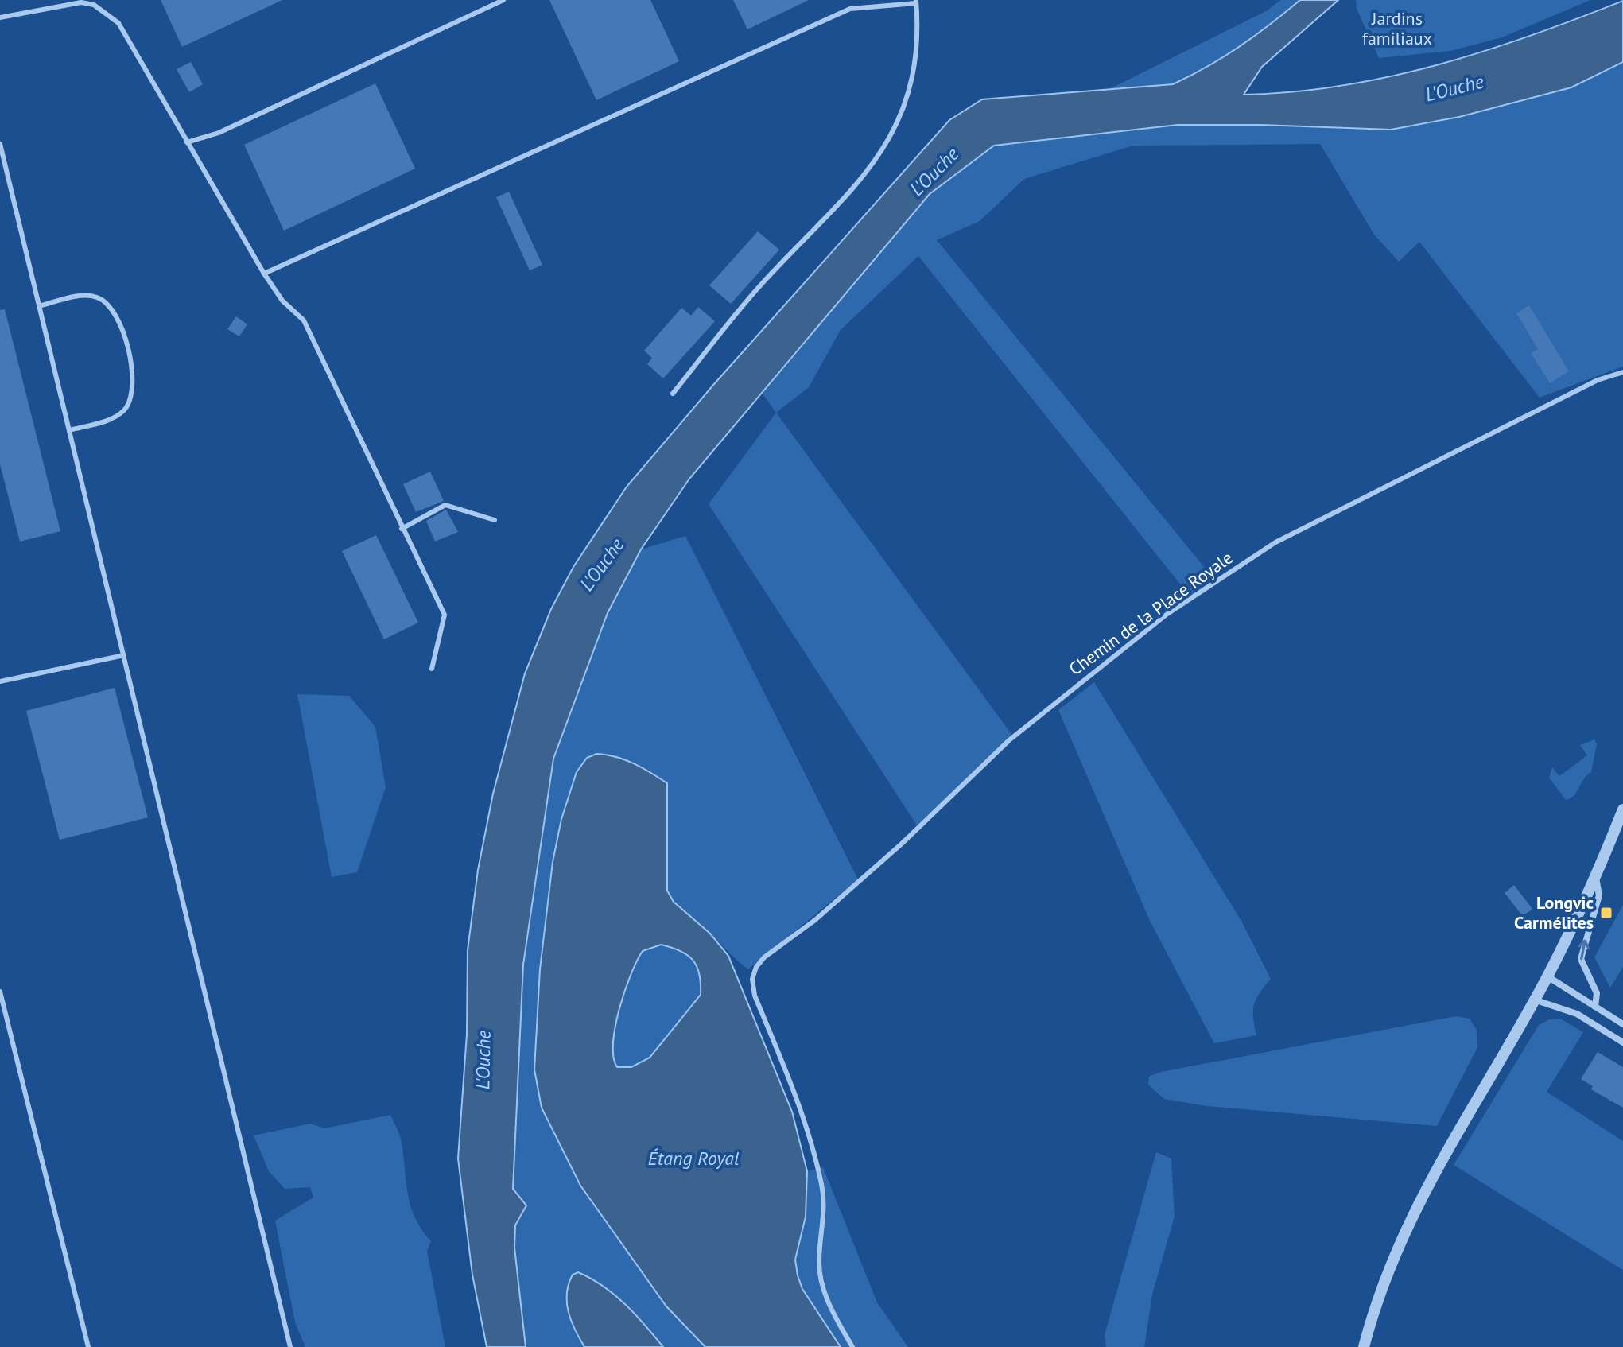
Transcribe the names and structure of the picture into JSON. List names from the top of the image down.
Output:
{
  "streets": {
    "lane": ["Chemin de la Place Royale"]
  },
  "water": ["L'Ouche", "Étang Royal"],
  "parks": ["Jardins familiaux"],
  "places": {
    "transit": ["Longvic Carmélites"]
  }
}
